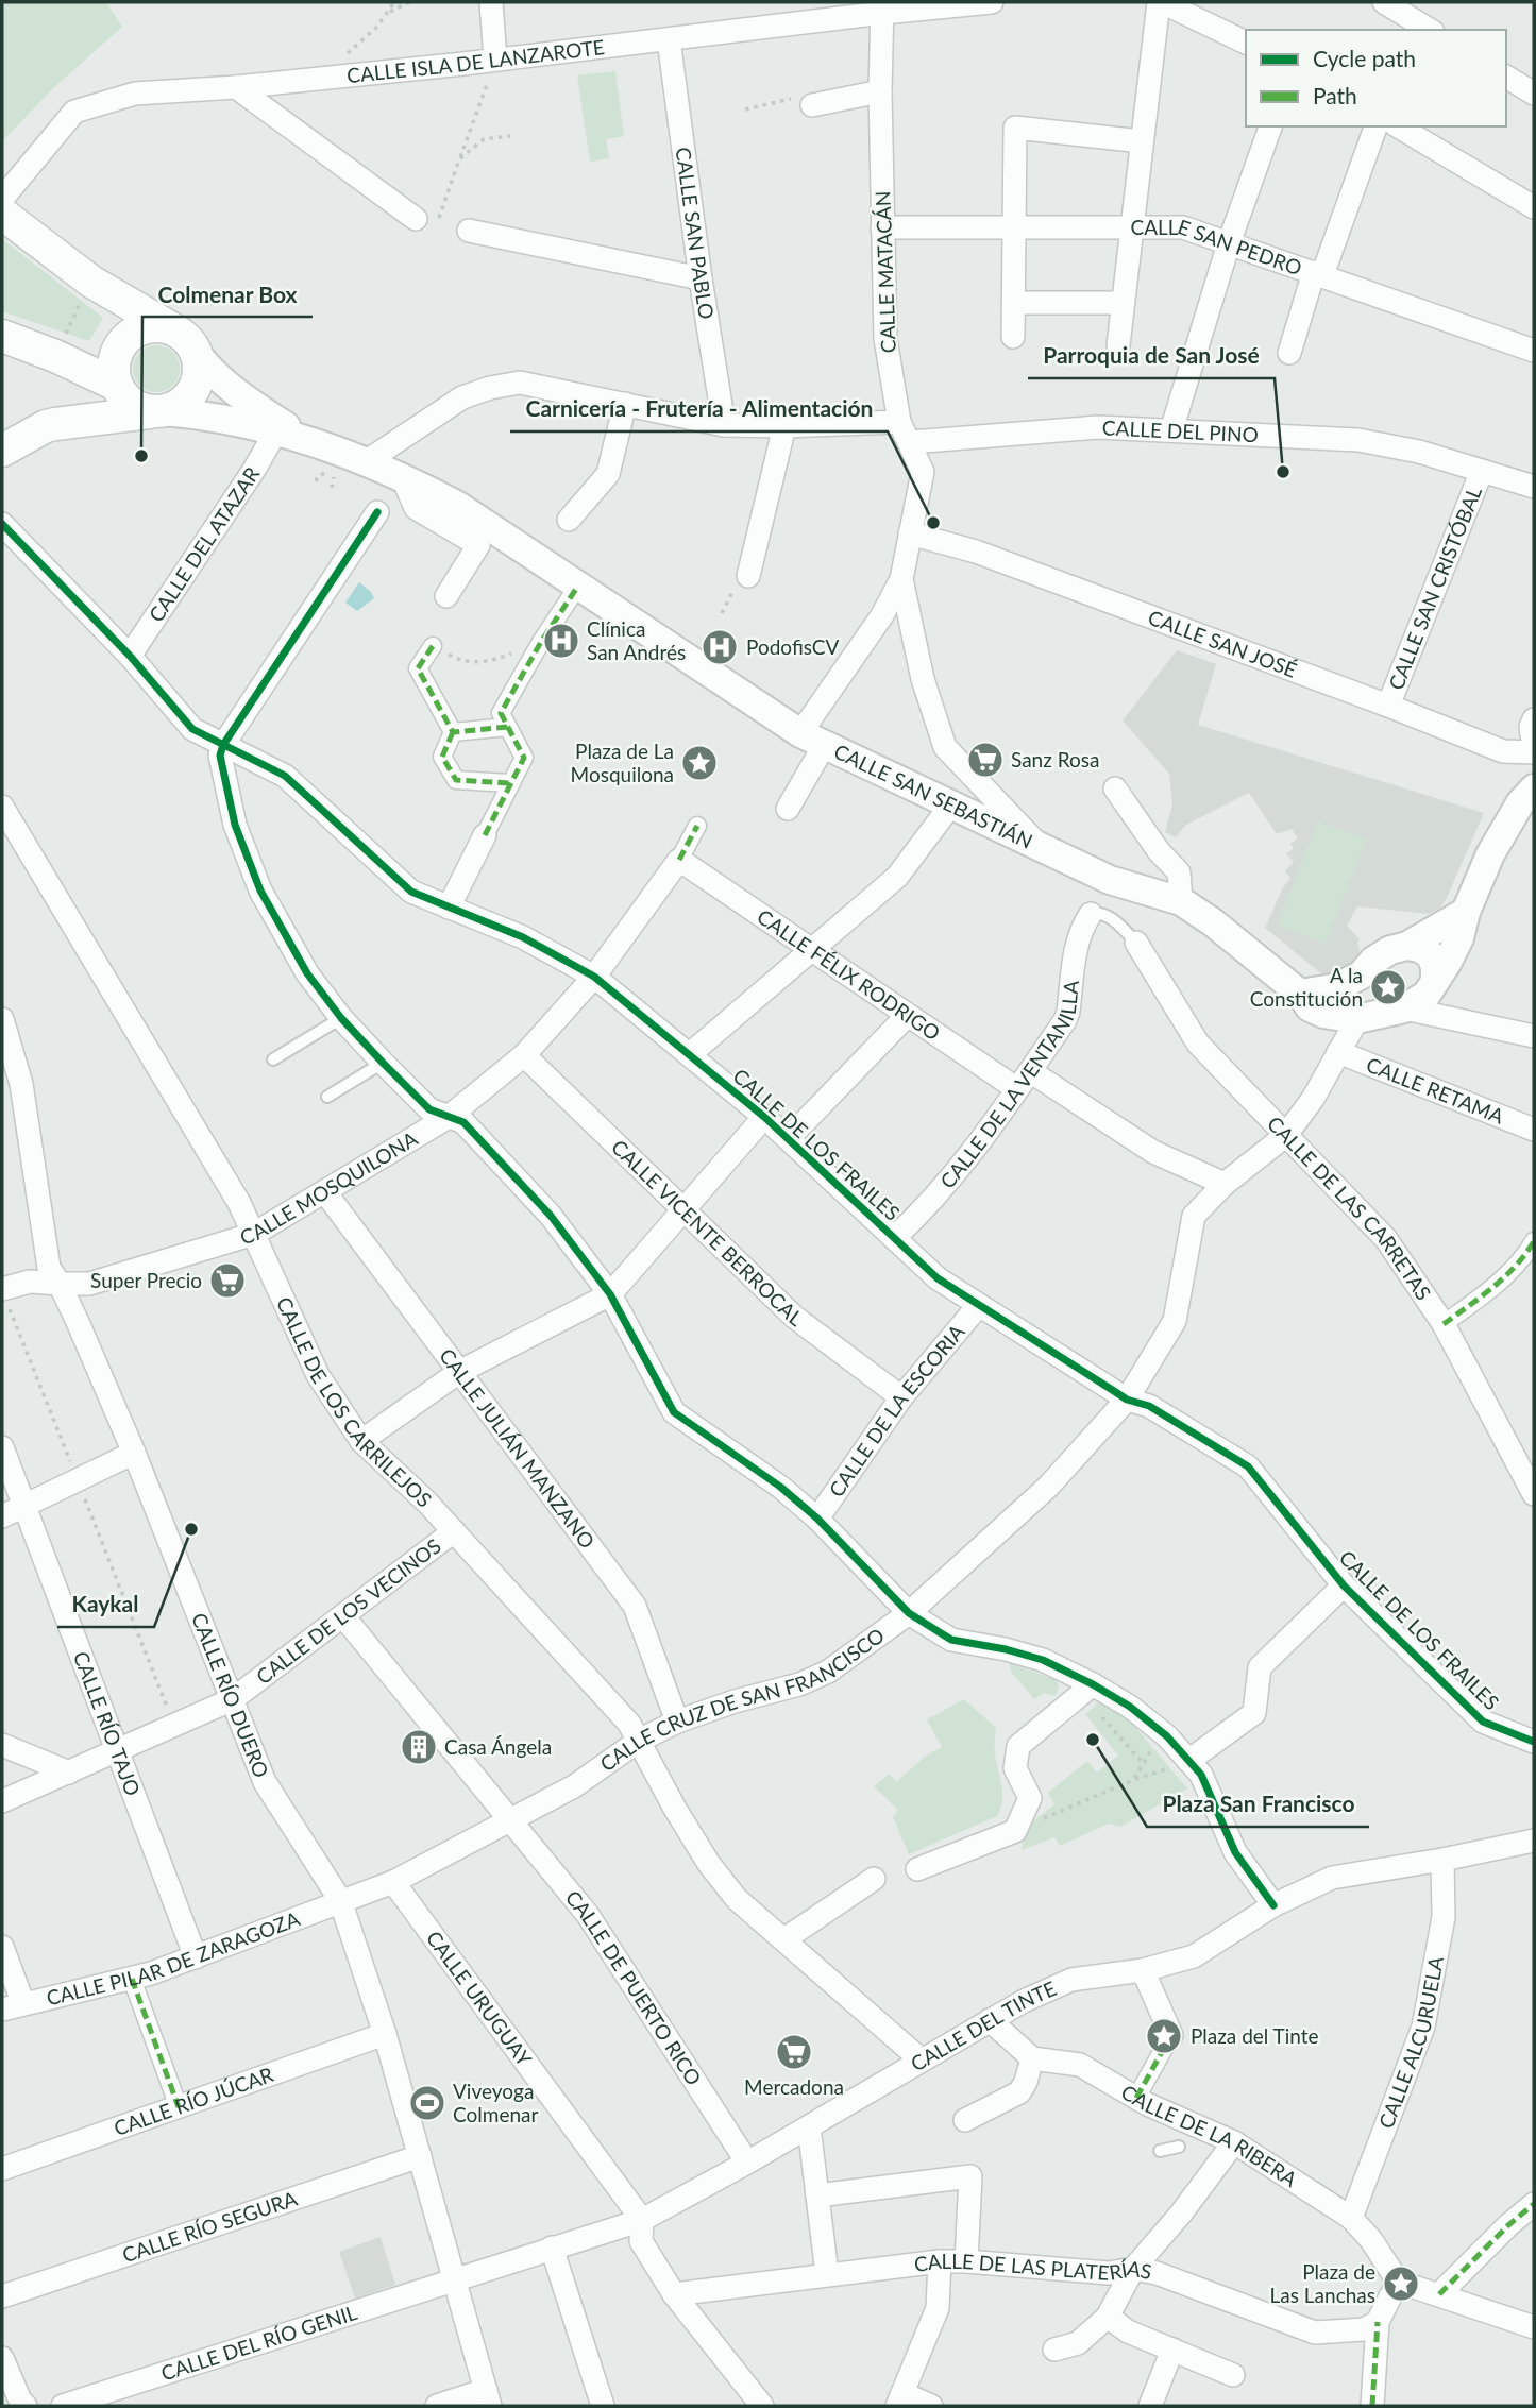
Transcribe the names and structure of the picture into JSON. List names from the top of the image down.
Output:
{
  "streets": {
    "street": [
      "CALLE ISLA DE LANZAROTE",
      "CALLE SAN PABLO",
      "CALLE SAN PEDRO",
      "CALLE MATACÁN",
      "CALLE DEL PINO",
      "CALLE DEL ATAZAR",
      "CALLE SAN CRISTÓBAL",
      "CALLE SAN JOSÉ",
      "CALLE SAN SEBASTIÁN",
      "CALLE FÉLIX RODRIGO",
      "CALLE DE LA VENTANILLA",
      "CALLE RETAMA",
      "CALLE DE LOS FRAILES",
      "CALLE MOSQUILONA",
      "CALLE DE LAS CARRETAS",
      "CALLE VICENTE BERROCAL",
      "CALLE DE LOS CARRILEJOS",
      "CALLE DE LA ESCORIA",
      "CALLE JULIÁN MANZANO",
      "CALLE DE LOS VECINOS",
      "CALLE RÍO DUERO",
      "CALLE CRUZ DE SAN FRANCISCO",
      "CALLE RÍO TAJO",
      "CALLE PILAR DE ZARAGOZA",
      "CALLE DE PUERTO RICO",
      "CALLE URUGUAY",
      "CALLE DEL TINTE",
      "CALLE ALCURUELA",
      "CALLE RÍO JÚCAR",
      "CALLE DE LA RIBERA",
      "CALLE RÍO SEGURA",
      "CALLE DE LAS PLATERÍAS",
      "CALLE DEL RÍO GENIL"
    ]
  },
  "crossings": [
    ["CALLE ISLA DE LANZAROTE", "CALLE SAN PABLO"],
    ["CALLE ISLA DE LANZAROTE", "CALLE MATACÁN"],
    ["CALLE SAN PEDRO", "CALLE MATACÁN"],
    ["CALLE MATACÁN", "CALLE DEL PINO"],
    ["CALLE MATACÁN", "CALLE SAN JOSÉ"],
    ["CALLE MATACÁN", "CALLE SAN SEBASTIÁN"],
    ["CALLE DEL PINO", "CALLE SAN CRISTÓBAL"],
    ["CALLE DEL ATAZAR", "CALLE DE LOS FRAILES"],
    ["CALLE SAN CRISTÓBAL", "CALLE SAN JOSÉ"],
    ["CALLE SAN SEBASTIÁN", "CALLE CRUZ DE SAN FRANCISCO"],
    ["CALLE FÉLIX RODRIGO", "CALLE DE LA VENTANILLA"],
    ["CALLE FÉLIX RODRIGO", "CALLE MOSQUILONA"],
    ["CALLE FÉLIX RODRIGO", "CALLE CRUZ DE SAN FRANCISCO"],
    ["CALLE DE LA VENTANILLA", "CALLE DE LOS FRAILES"],
    ["CALLE RETAMA", "CALLE CRUZ DE SAN FRANCISCO"],
    ["CALLE DE LOS FRAILES", "CALLE MOSQUILONA"],
    ["CALLE DE LOS FRAILES", "CALLE DE LA ESCORIA"],
    ["CALLE DE LOS FRAILES", "CALLE CRUZ DE SAN FRANCISCO"],
    ["CALLE MOSQUILONA", "CALLE VICENTE BERROCAL"],
    ["CALLE MOSQUILONA", "CALLE DE LOS CARRILEJOS"],
    ["CALLE MOSQUILONA", "CALLE JULIÁN MANZANO"],
    ["CALLE MOSQUILONA", "CALLE RÍO DUERO"],
    ["CALLE DE LAS CARRETAS", "CALLE CRUZ DE SAN FRANCISCO"],
    ["CALLE VICENTE BERROCAL", "CALLE DE LA ESCORIA"],
    ["CALLE DE LOS CARRILEJOS", "CALLE DE LOS VECINOS"],
    ["CALLE DE LOS CARRILEJOS", "CALLE CRUZ DE SAN FRANCISCO"],
    ["CALLE DE LOS CARRILEJOS", "CALLE DEL TINTE"],
    ["CALLE JULIÁN MANZANO", "CALLE CRUZ DE SAN FRANCISCO"],
    ["CALLE DE LOS VECINOS", "CALLE RÍO DUERO"],
    ["CALLE DE LOS VECINOS", "CALLE RÍO TAJO"],
    ["CALLE DE LOS VECINOS", "CALLE DE PUERTO RICO"],
    ["CALLE RÍO DUERO", "CALLE CRUZ DE SAN FRANCISCO"],
    ["CALLE RÍO DUERO", "CALLE PILAR DE ZARAGOZA"],
    ["CALLE RÍO DUERO", "CALLE DEL TINTE"],
    ["CALLE RÍO DUERO", "CALLE RÍO JÚCAR"],
    ["CALLE RÍO DUERO", "CALLE RÍO SEGURA"],
    ["CALLE RÍO DUERO", "CALLE DEL RÍO GENIL"],
    ["CALLE CRUZ DE SAN FRANCISCO", "CALLE PILAR DE ZARAGOZA"],
    ["CALLE CRUZ DE SAN FRANCISCO", "CALLE DE PUERTO RICO"],
    ["CALLE CRUZ DE SAN FRANCISCO", "CALLE URUGUAY"],
    ["CALLE RÍO TAJO", "CALLE PILAR DE ZARAGOZA"],
    ["CALLE DE PUERTO RICO", "CALLE DEL TINTE"],
    ["CALLE URUGUAY", "CALLE DEL TINTE"],
    ["CALLE URUGUAY", "CALLE DE LAS PLATERÍAS"],
    ["CALLE DEL TINTE", "CALLE ALCURUELA"],
    ["CALLE DEL TINTE", "CALLE DEL RÍO GENIL"],
    ["CALLE ALCURUELA", "CALLE DE LA RIBERA"]
  ],
  "places": {
    "other": [
      "Colmenar Box",
      "Parroquia de San José",
      "Carnicería - Frutería - Alimentación",
      "Kaykal",
      "Plaza San Francisco"
    ],
    "hospital": ["Clínica San Andrés", "PodofisCV"],
    "supermarket": ["Sanz Rosa", "Super Precio", "Mercadona"],
    "place": [
      "Plaza de La Mosquilona",
      "A la Constitución",
      "Plaza del Tinte",
      "Plaza de Las Lanchas"
    ],
    "building": ["Casa Ángela"],
    "sports": ["Viveyoga Colmenar"]
  },
  "legend": ["Cycle path", "Path"]
}
